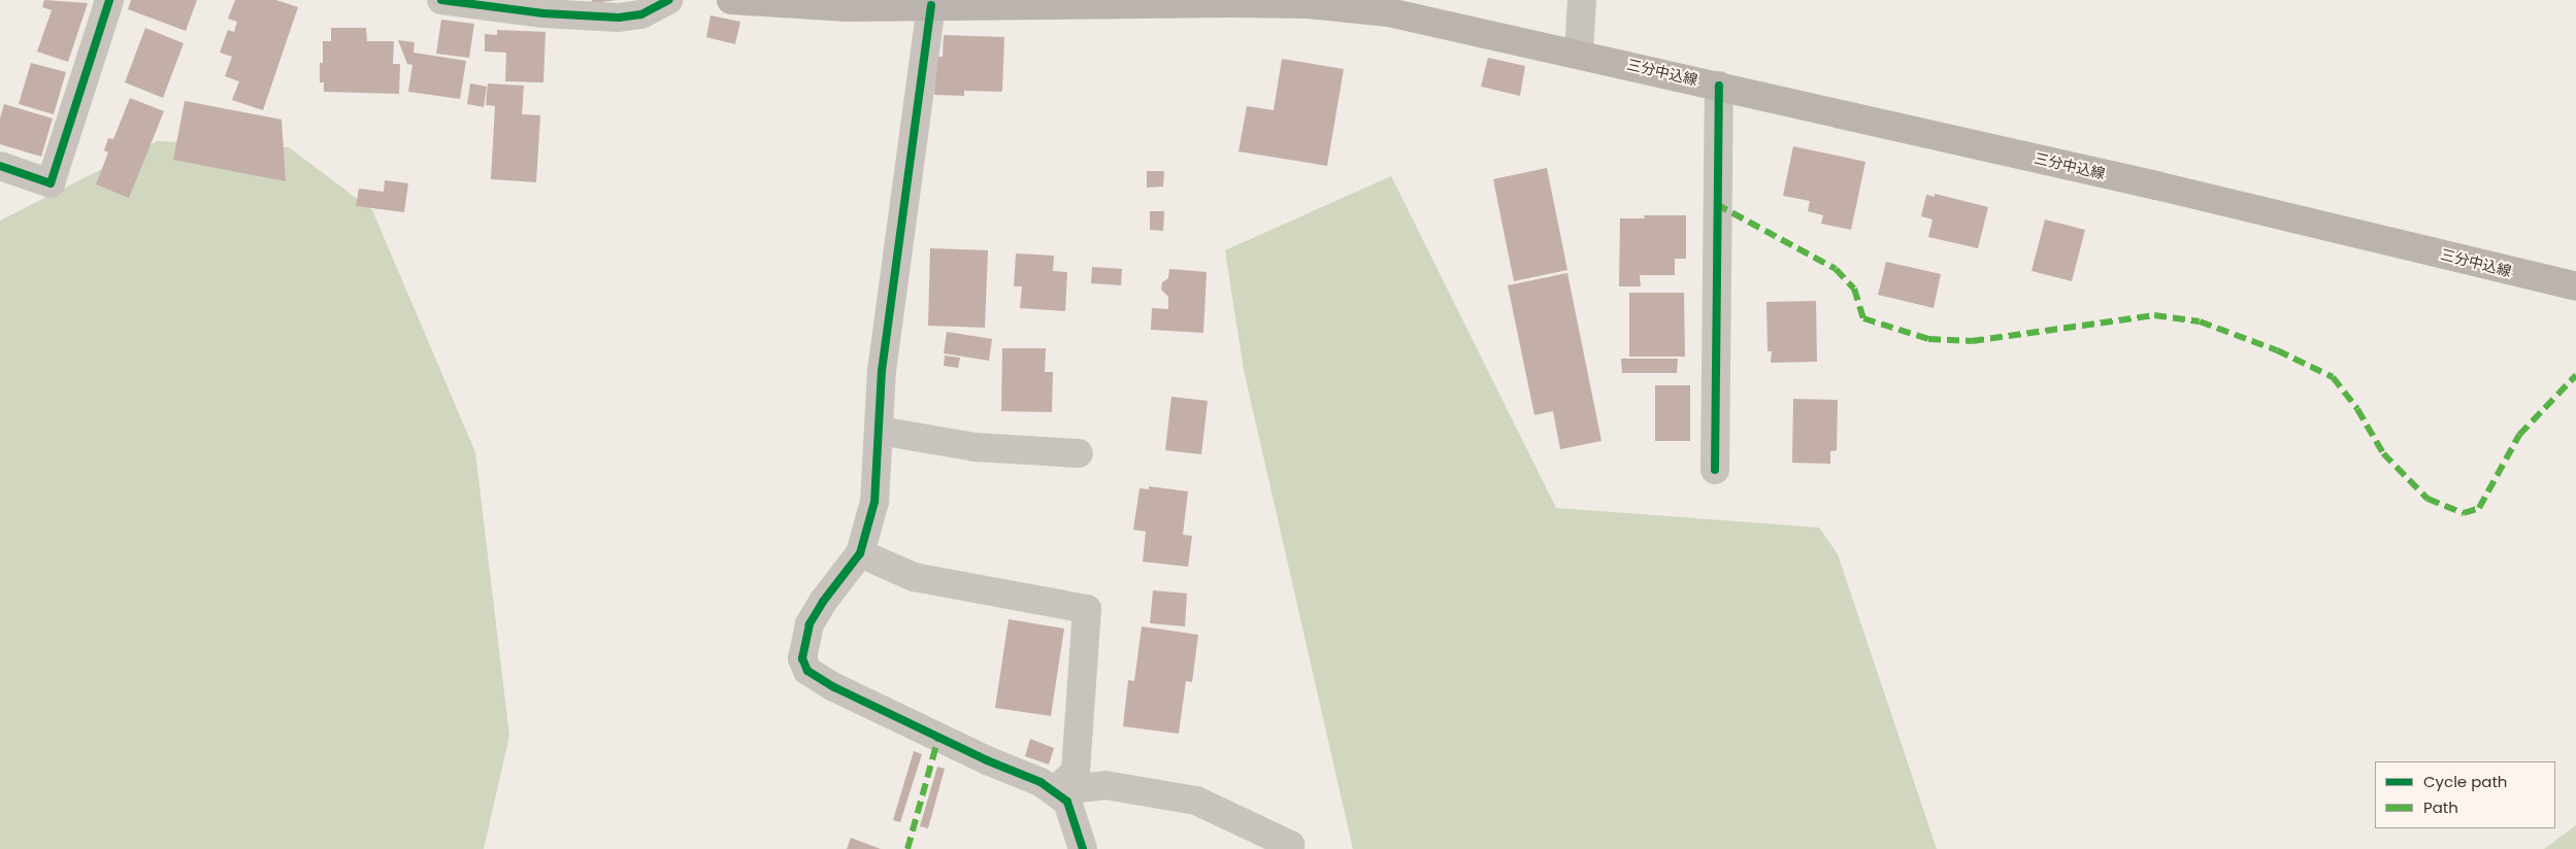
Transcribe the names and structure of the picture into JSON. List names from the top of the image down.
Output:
{
  "streets": {
    "main road": ["三分中込線"]
  },
  "legend": ["Cycle path", "Path"]
}
